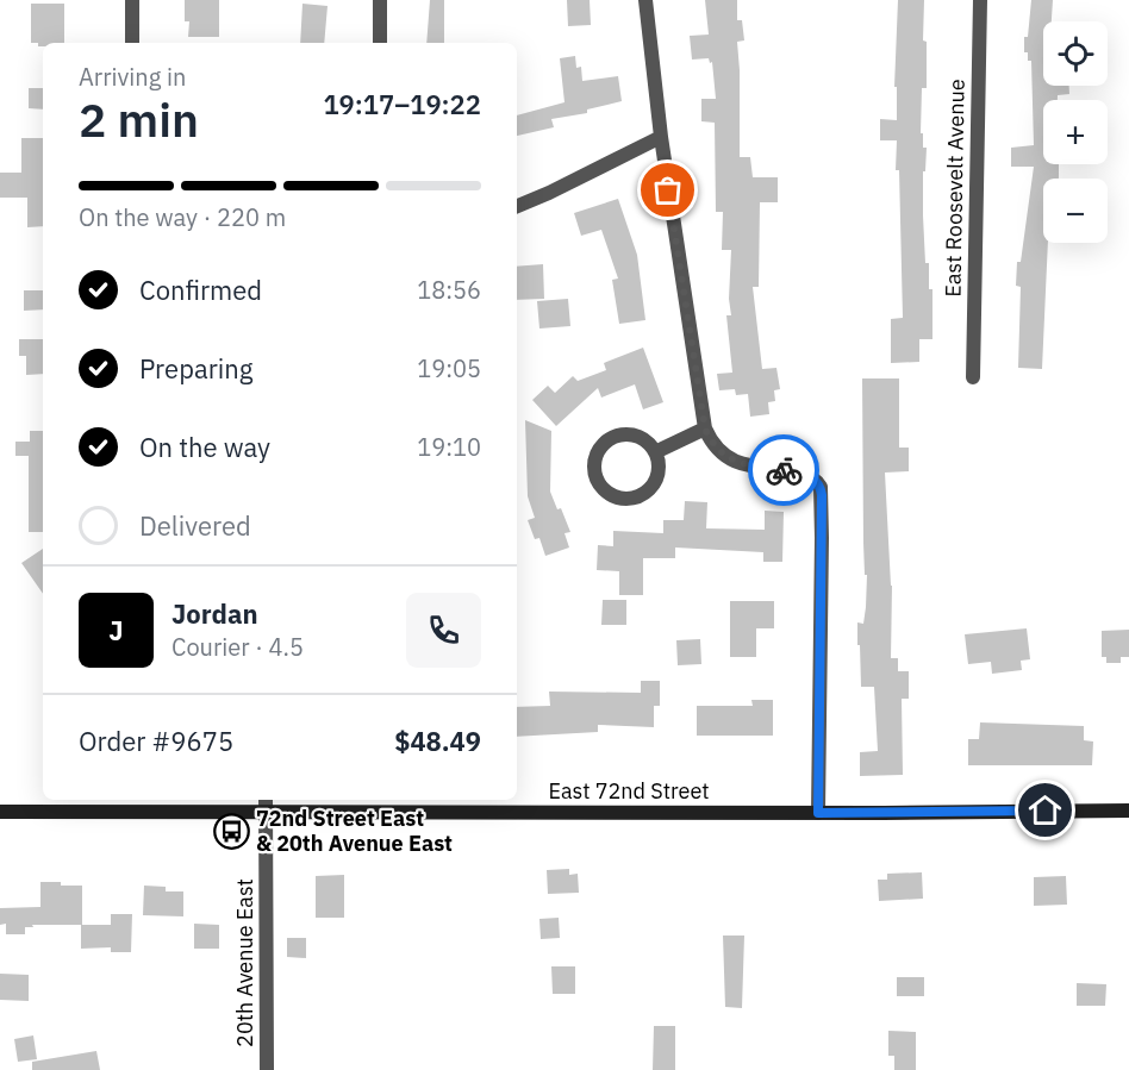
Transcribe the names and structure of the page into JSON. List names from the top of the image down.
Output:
{
  "streets": {
    "main road": ["East 72nd Street"],
    "street": ["East Roosevelt Avenue", "20th Avenue East"]
  },
  "crossings": [
    ["East 72nd Street", "20th Avenue East"]
  ],
  "places": {
    "bus stop": ["72nd Street East & 20th Avenue East"]
  },
  "page": {
    "map_buttons": ["+", "−"],
    "heading": ["2 min", "Arriving in", "19:17–19:22"],
    "panel": [
      "Jordan",
      "Courier · 4.5",
      "Order #9675",
      "$48.49"
    ],
    "bar": "On the way · 220 m",
    "list": [
      ["Confirmed", "18:56"],
      ["Preparing", "19:05"],
      ["On the way", "19:10"],
      "Delivered"
    ],
    "round": "J"
  }
}
